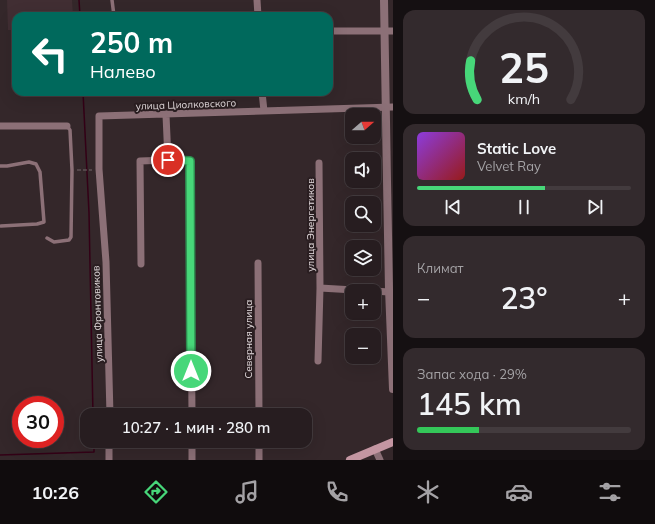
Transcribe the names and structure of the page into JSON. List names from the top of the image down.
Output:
{
  "streets": {
    "street": [
      "улица Циолковского",
      "улица Энергетиков",
      "улица Фронтовиков",
      "Северная улица"
    ]
  },
  "crossings": [
    ["улица Циолковского", "улица Фронтовиков"]
  ],
  "north": "right",
  "page": {
    "turn": ["250 m", "Налево"],
    "map_buttons": ["+", "−"],
    "song": ["Static Love", "Velvet Ray"],
    "tile": [
      "Климат",
      ["Запас хода · 29%", "145 km"]
    ],
    "heat": ["−", "23°", "+"],
    "limit": "30",
    "trip": "10:27 · 1 мин · 280 m",
    "tabs": "10:26",
    "gauge": ["25", "km/h"]
  }
}
